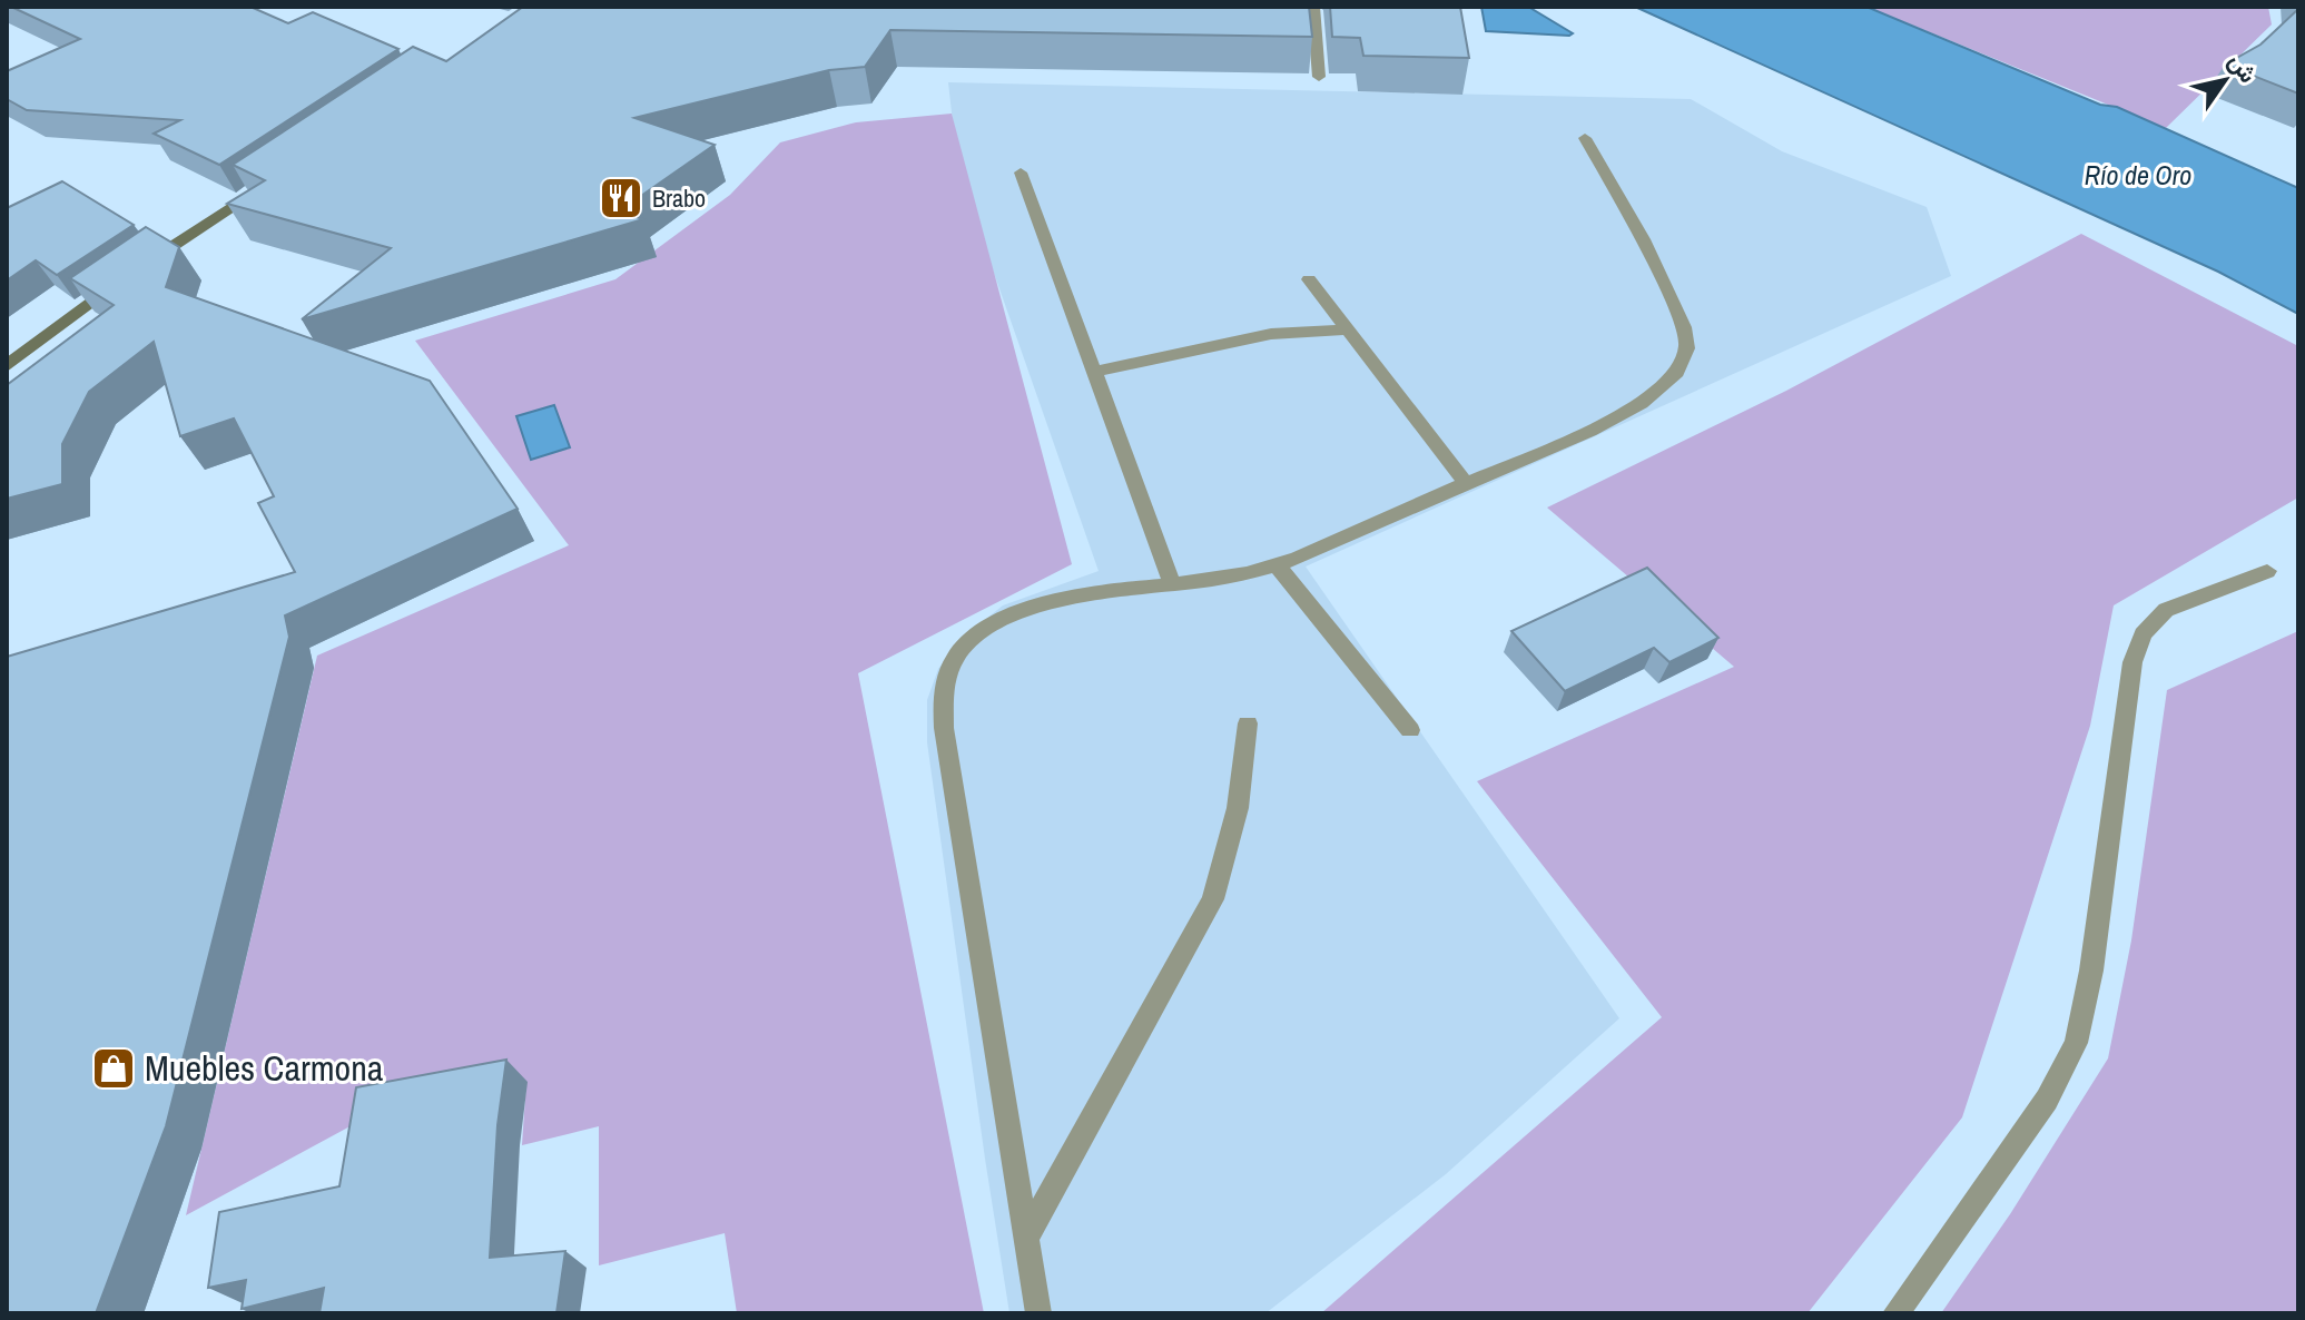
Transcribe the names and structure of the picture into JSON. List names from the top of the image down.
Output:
{
  "water": ["Río de Oro"],
  "places": {
    "restaurant": ["Brabo"],
    "shop": ["Muebles Carmona"]
  },
  "north": "top right"
}
